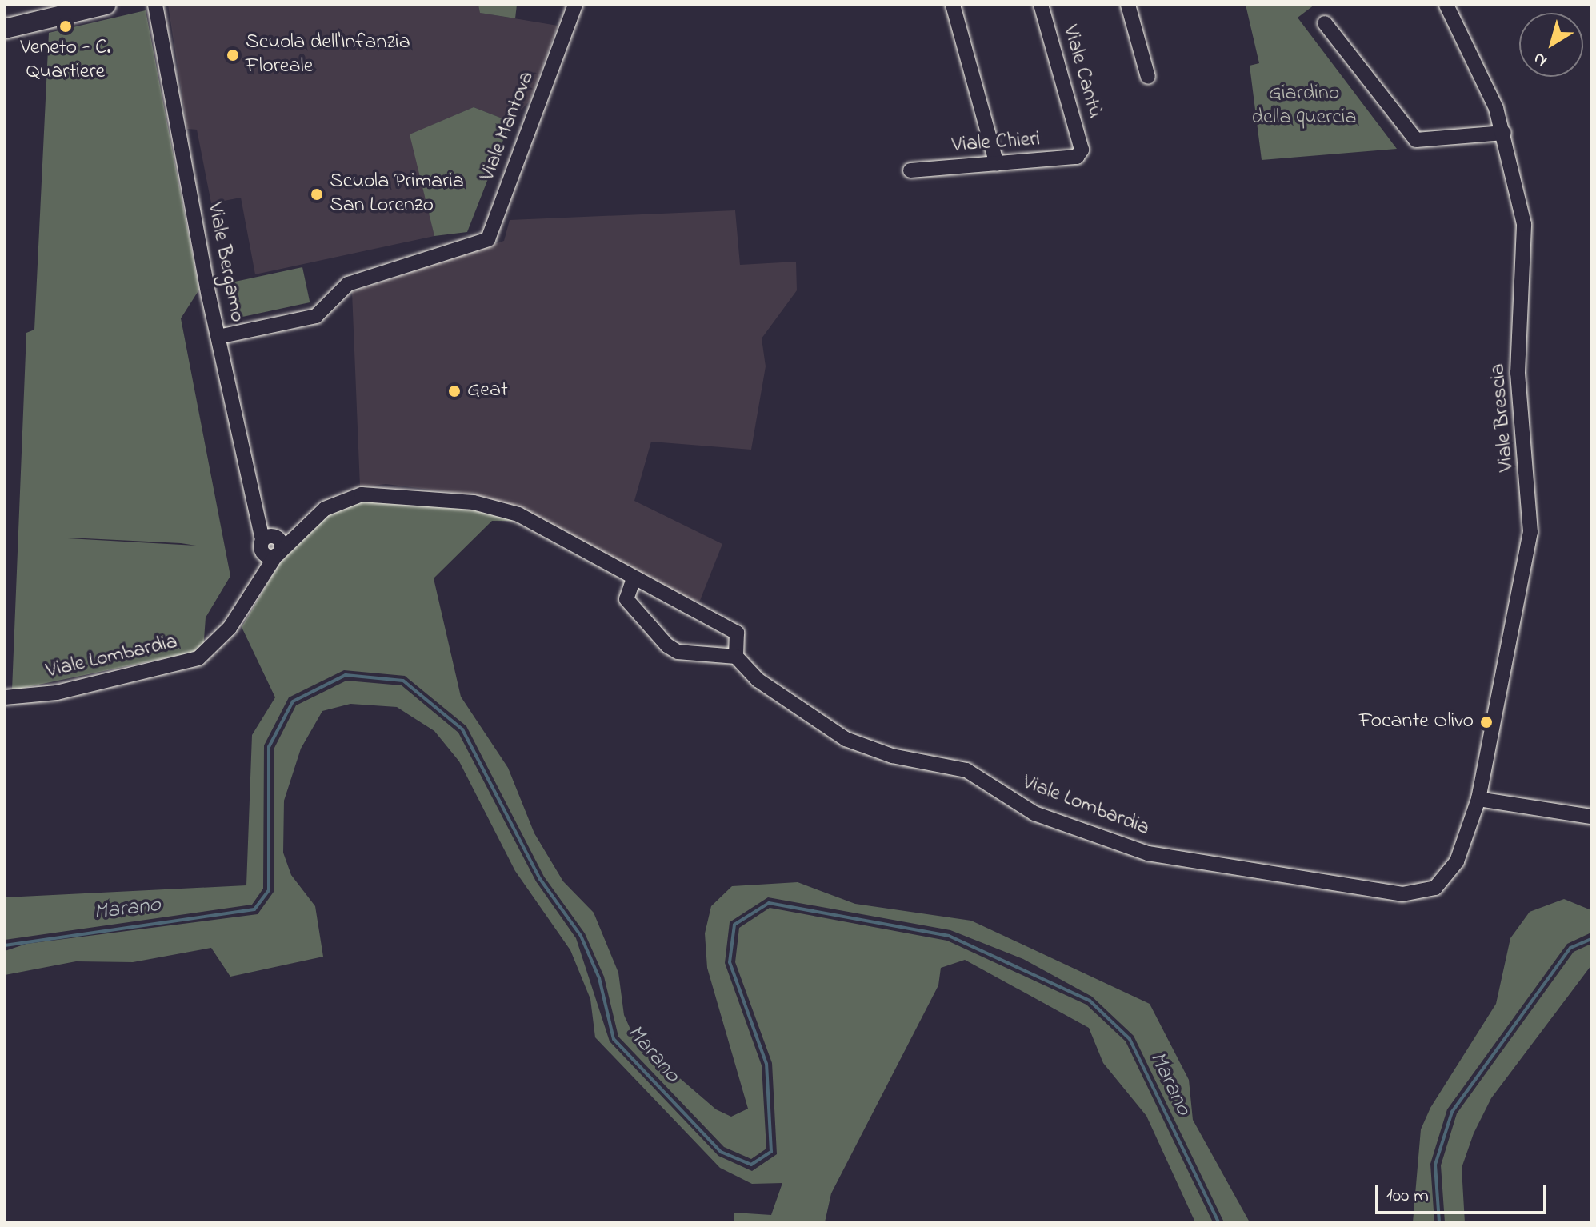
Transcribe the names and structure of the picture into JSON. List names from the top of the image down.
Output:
{
  "streets": {
    "street": [
      "Viale Cantù",
      "Viale Mantova",
      "Viale Chieri",
      "Viale Bergamo",
      "Viale Brescia",
      "Viale Lombardia"
    ]
  },
  "crossings": [
    ["Viale Cantù", "Viale Chieri"],
    ["Viale Mantova", "Viale Bergamo"],
    ["Viale Bergamo", "Viale Lombardia"],
    ["Viale Brescia", "Viale Lombardia"]
  ],
  "water": ["Marano"],
  "parks": ["Giardino della quercia"],
  "places": [
    "Veneto - C. Quartiere",
    "Scuola dell'Infanzia Floreale",
    "Scuola Primaria San Lorenzo",
    "Geat",
    "Focante Olivo"
  ],
  "scale_bar": "100 m",
  "north": "bottom left"
}
